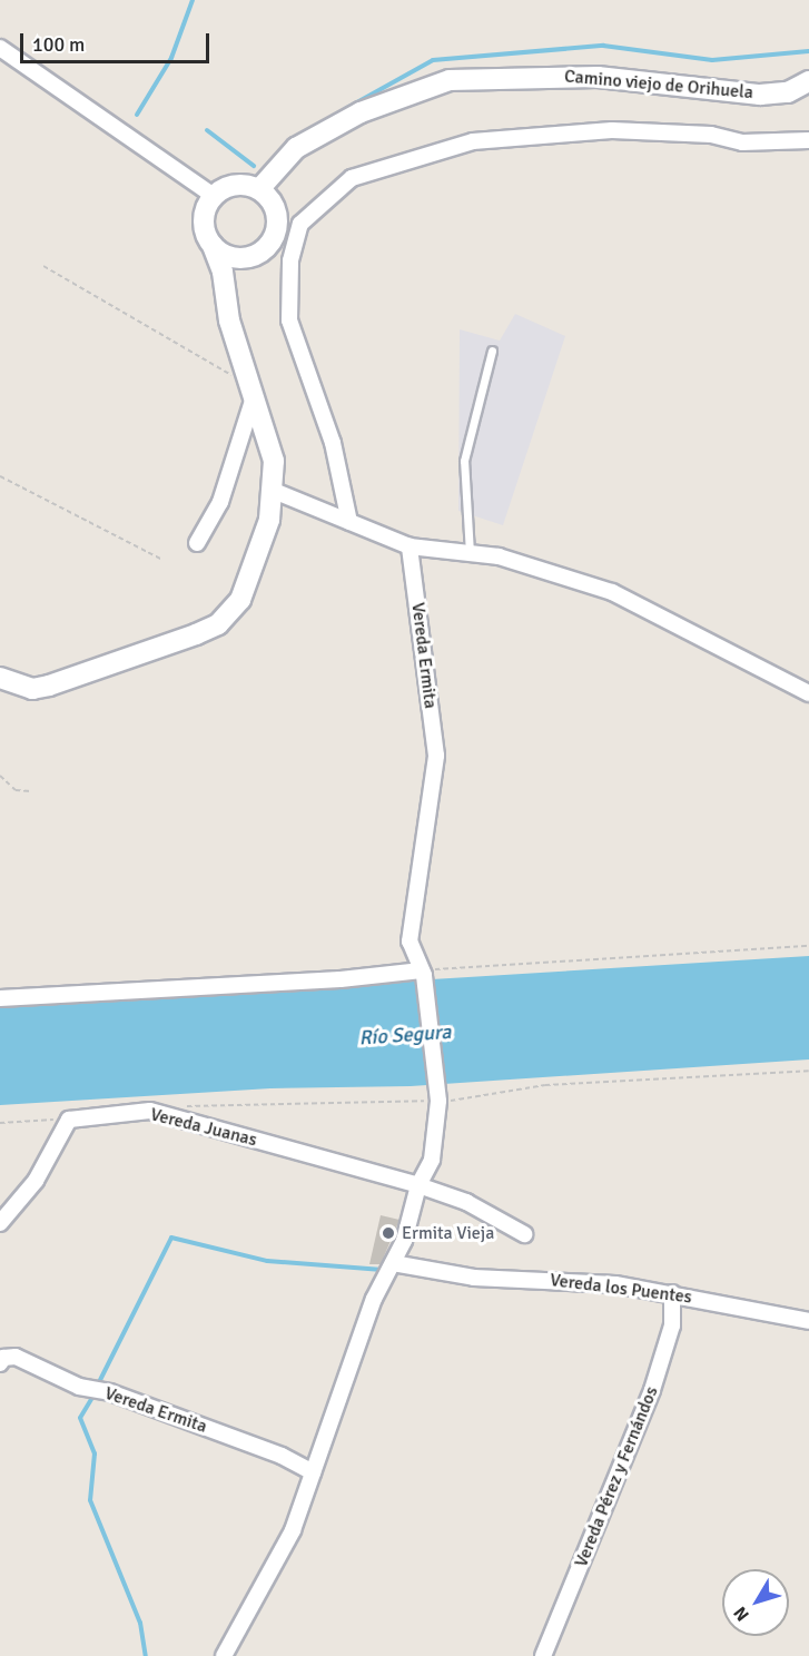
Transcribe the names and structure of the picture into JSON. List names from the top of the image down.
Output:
{
  "streets": {
    "main road": ["Camino viejo de Orihuela"],
    "street": [
      "Vereda Ermita",
      "Vereda Juanas",
      "Vereda los Puentes",
      "Vereda Pérez y Fernándos"
    ]
  },
  "crossings": [
    ["Vereda Ermita", "Vereda Juanas"],
    ["Vereda Ermita", "Vereda los Puentes"],
    ["Vereda los Puentes", "Vereda Pérez y Fernándos"]
  ],
  "water": ["Río Segura"],
  "places": ["Ermita Vieja"],
  "scale_bar": "100 m",
  "north": "bottom left"
}
